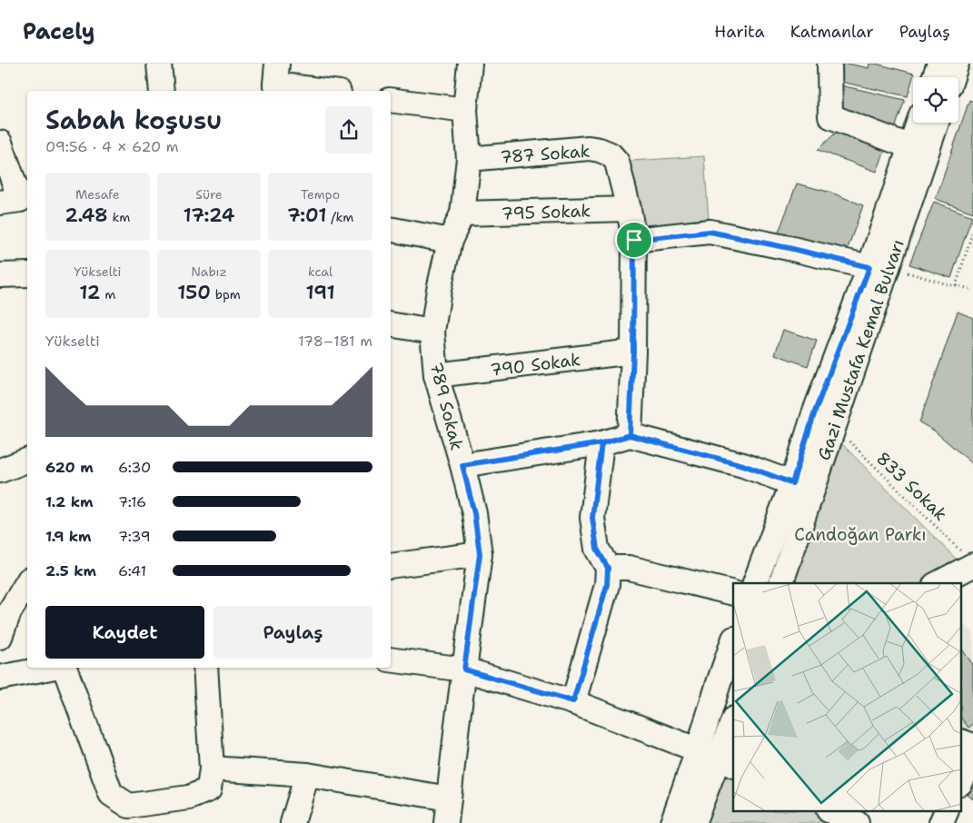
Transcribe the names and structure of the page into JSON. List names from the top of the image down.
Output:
{
  "streets": {
    "street": [
      "787 Sokak",
      "795 Sokak",
      "Gazi Mustafa Kemal Bulvarı",
      "790 Sokak",
      "789 Sokak"
    ],
    "path": ["833 Sokak"]
  },
  "crossings": [
    ["787 Sokak", "795 Sokak"],
    ["787 Sokak", "789 Sokak"],
    ["795 Sokak", "789 Sokak"],
    ["Gazi Mustafa Kemal Bulvarı", "833 Sokak"],
    ["790 Sokak", "789 Sokak"]
  ],
  "parks": ["Candoğan Parkı"],
  "page": {
    "header": "Pacely",
    "nav": ["Harita", "Katmanlar", "Paylaş"],
    "heading": ["Sabah koşusu", "09:56 · 4 × 620 m"],
    "stats": [
      ["Mesafe", "2.48 km"],
      ["Süre", "17:24"],
      ["Tempo", "7:01 /km"],
      ["Yükselti", "12 m"],
      ["Nabız", "150 bpm"],
      ["kcal", "191"]
    ],
    "chart": ["Yükselti", "178–181 m"],
    "list": [
      {
        "name": "620 m",
        "note": "6:30"
      },
      {
        "name": "1.2 km",
        "note": "7:16"
      },
      {
        "name": "1.9 km",
        "note": "7:39"
      },
      {
        "name": "2.5 km",
        "note": "6:41"
      }
    ],
    "buttons": ["Kaydet", "Paylaş"]
  }
}
